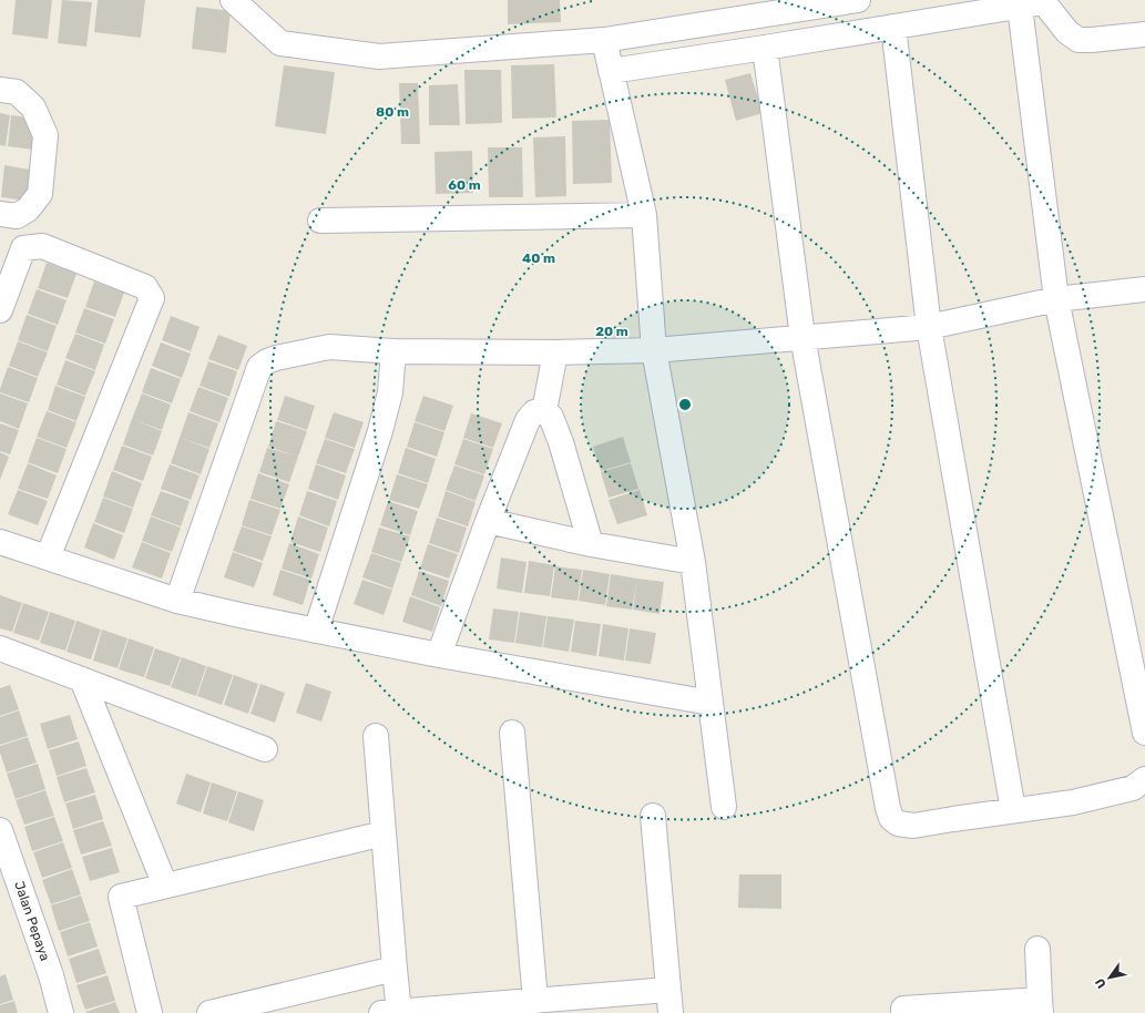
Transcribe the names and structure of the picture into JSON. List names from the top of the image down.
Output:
{
  "streets": {
    "street": ["Jalan Pepaya"]
  },
  "north": "bottom left",
  "rings": [
    "80 m",
    "60 m",
    "40 m",
    "20 m"
  ]
}
